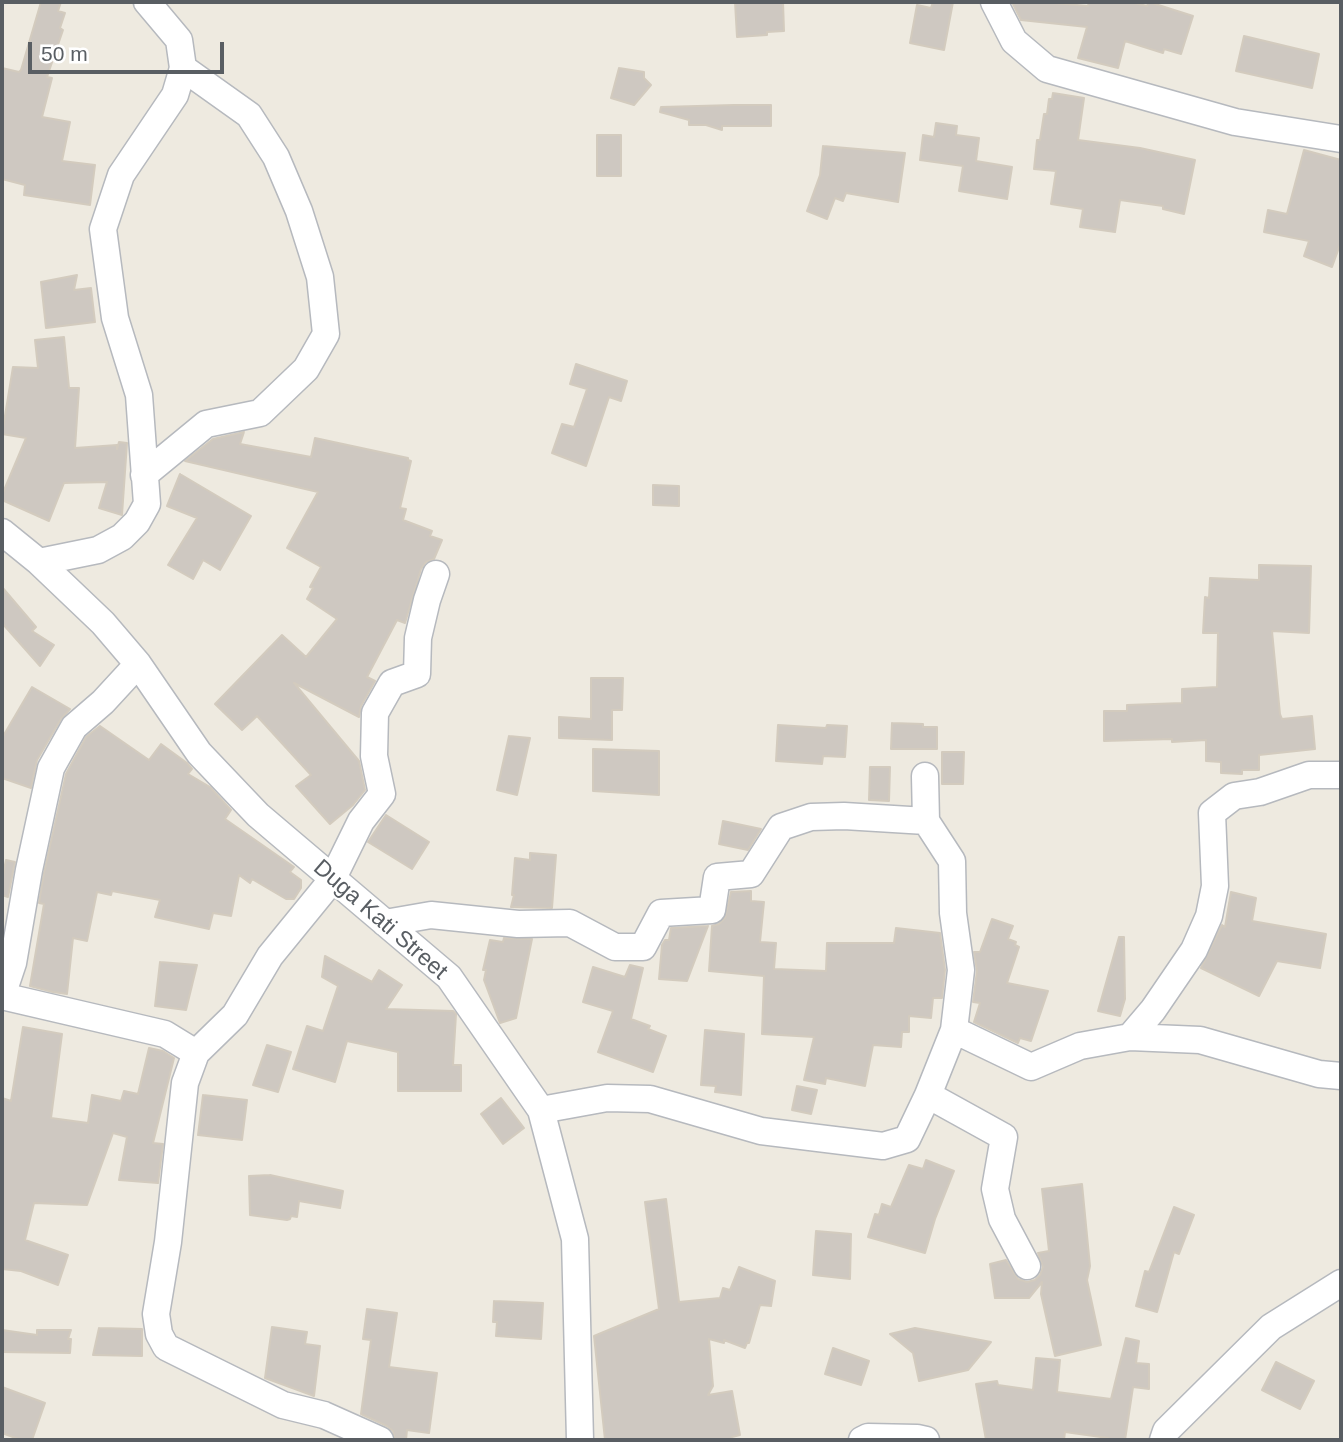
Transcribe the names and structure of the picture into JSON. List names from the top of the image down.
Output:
{
  "streets": {
    "street": ["Duga Kati Street"]
  },
  "scale_bar": "50 m"
}
